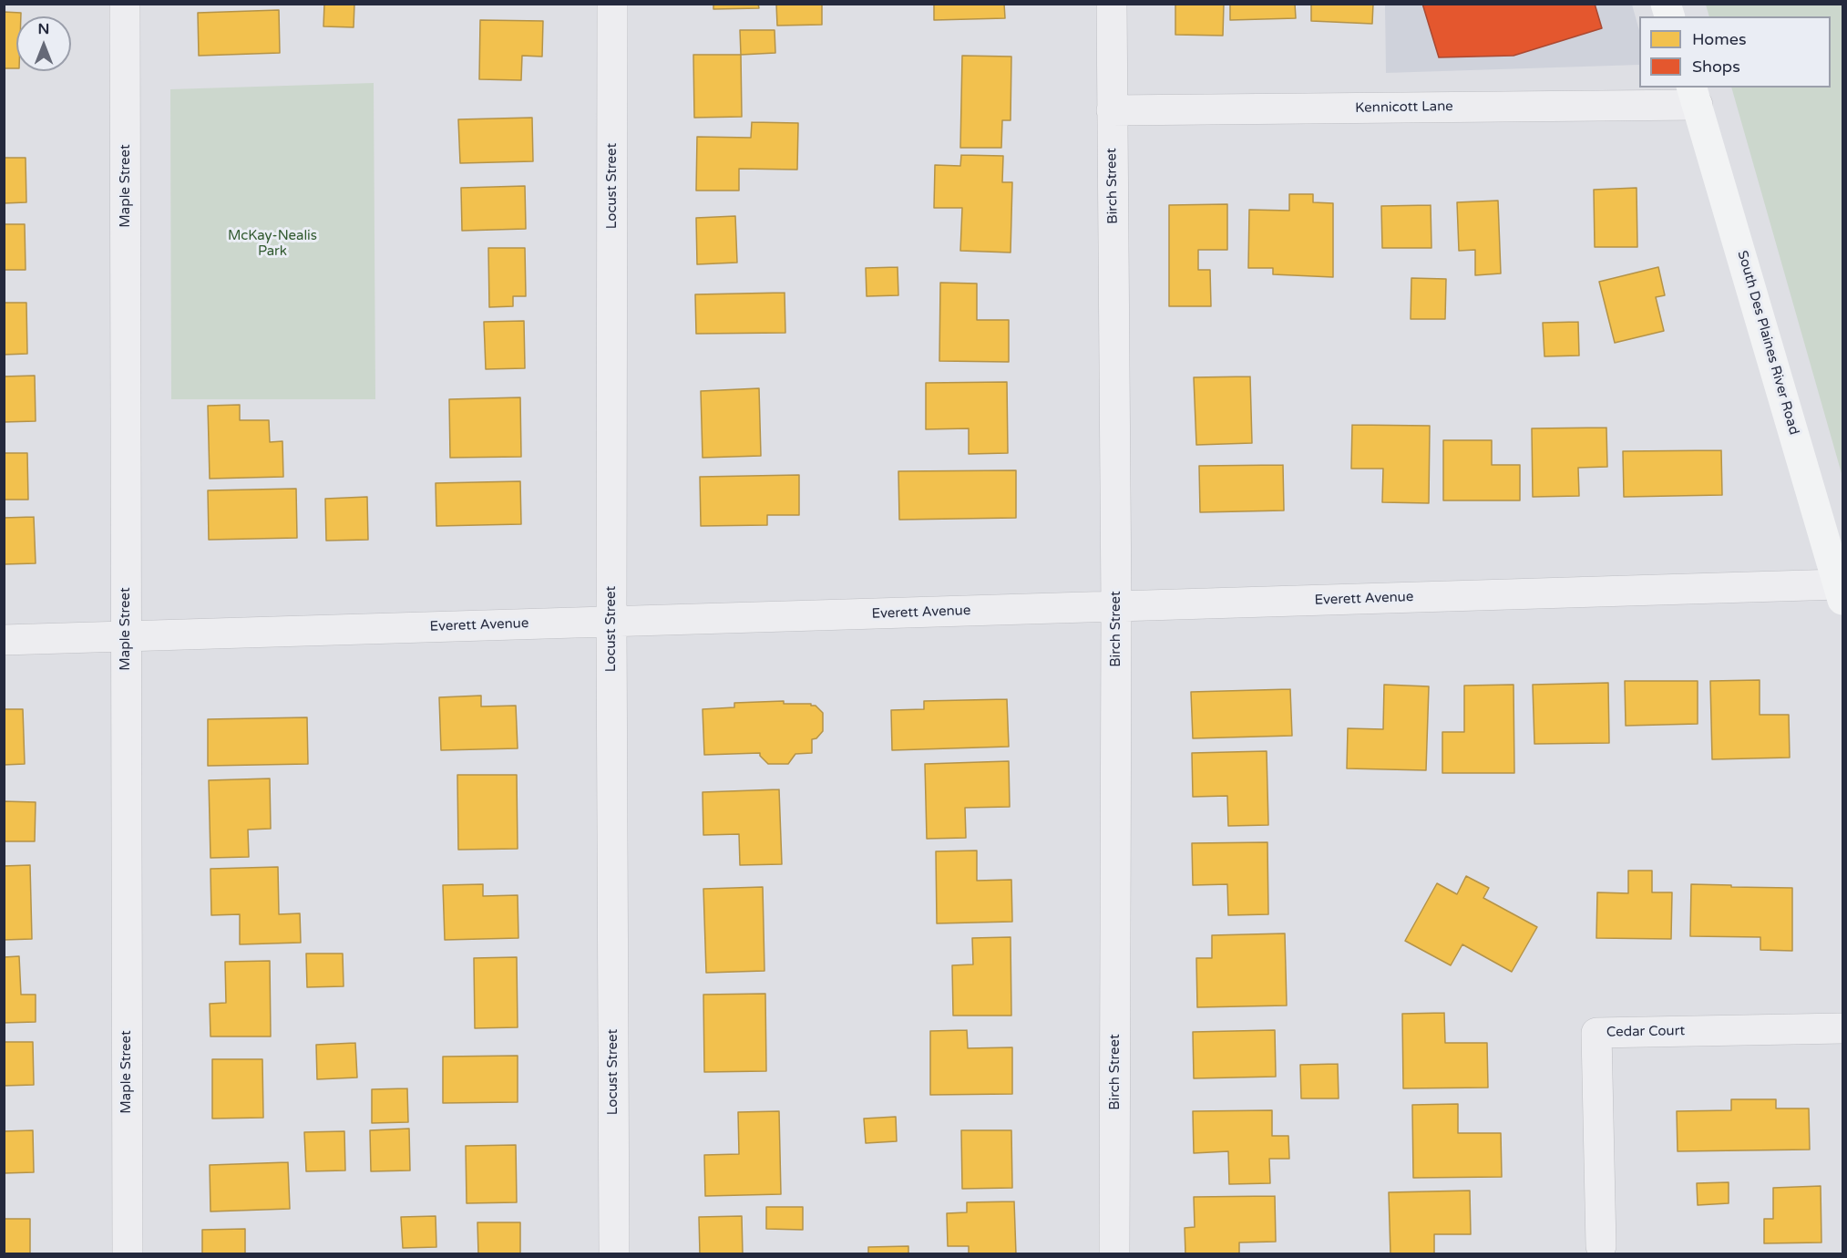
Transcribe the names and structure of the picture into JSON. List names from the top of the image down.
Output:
{
  "streets": {
    "main road": ["South Des Plaines River Road"],
    "street": [
      "Kennicott Lane",
      "Maple Street",
      "Locust Street",
      "Birch Street",
      "Everett Avenue",
      "Cedar Court"
    ]
  },
  "crossings": [
    ["Kennicott Lane", "Birch Street"],
    ["Kennicott Lane", "South Des Plaines River Road"],
    ["Maple Street", "Everett Avenue"],
    ["Locust Street", "Everett Avenue"],
    ["Birch Street", "Everett Avenue"],
    ["South Des Plaines River Road", "Everett Avenue"]
  ],
  "parks": ["McKay-Nealis Park"],
  "legend": ["Homes", "Shops"],
  "north": "top"
}
